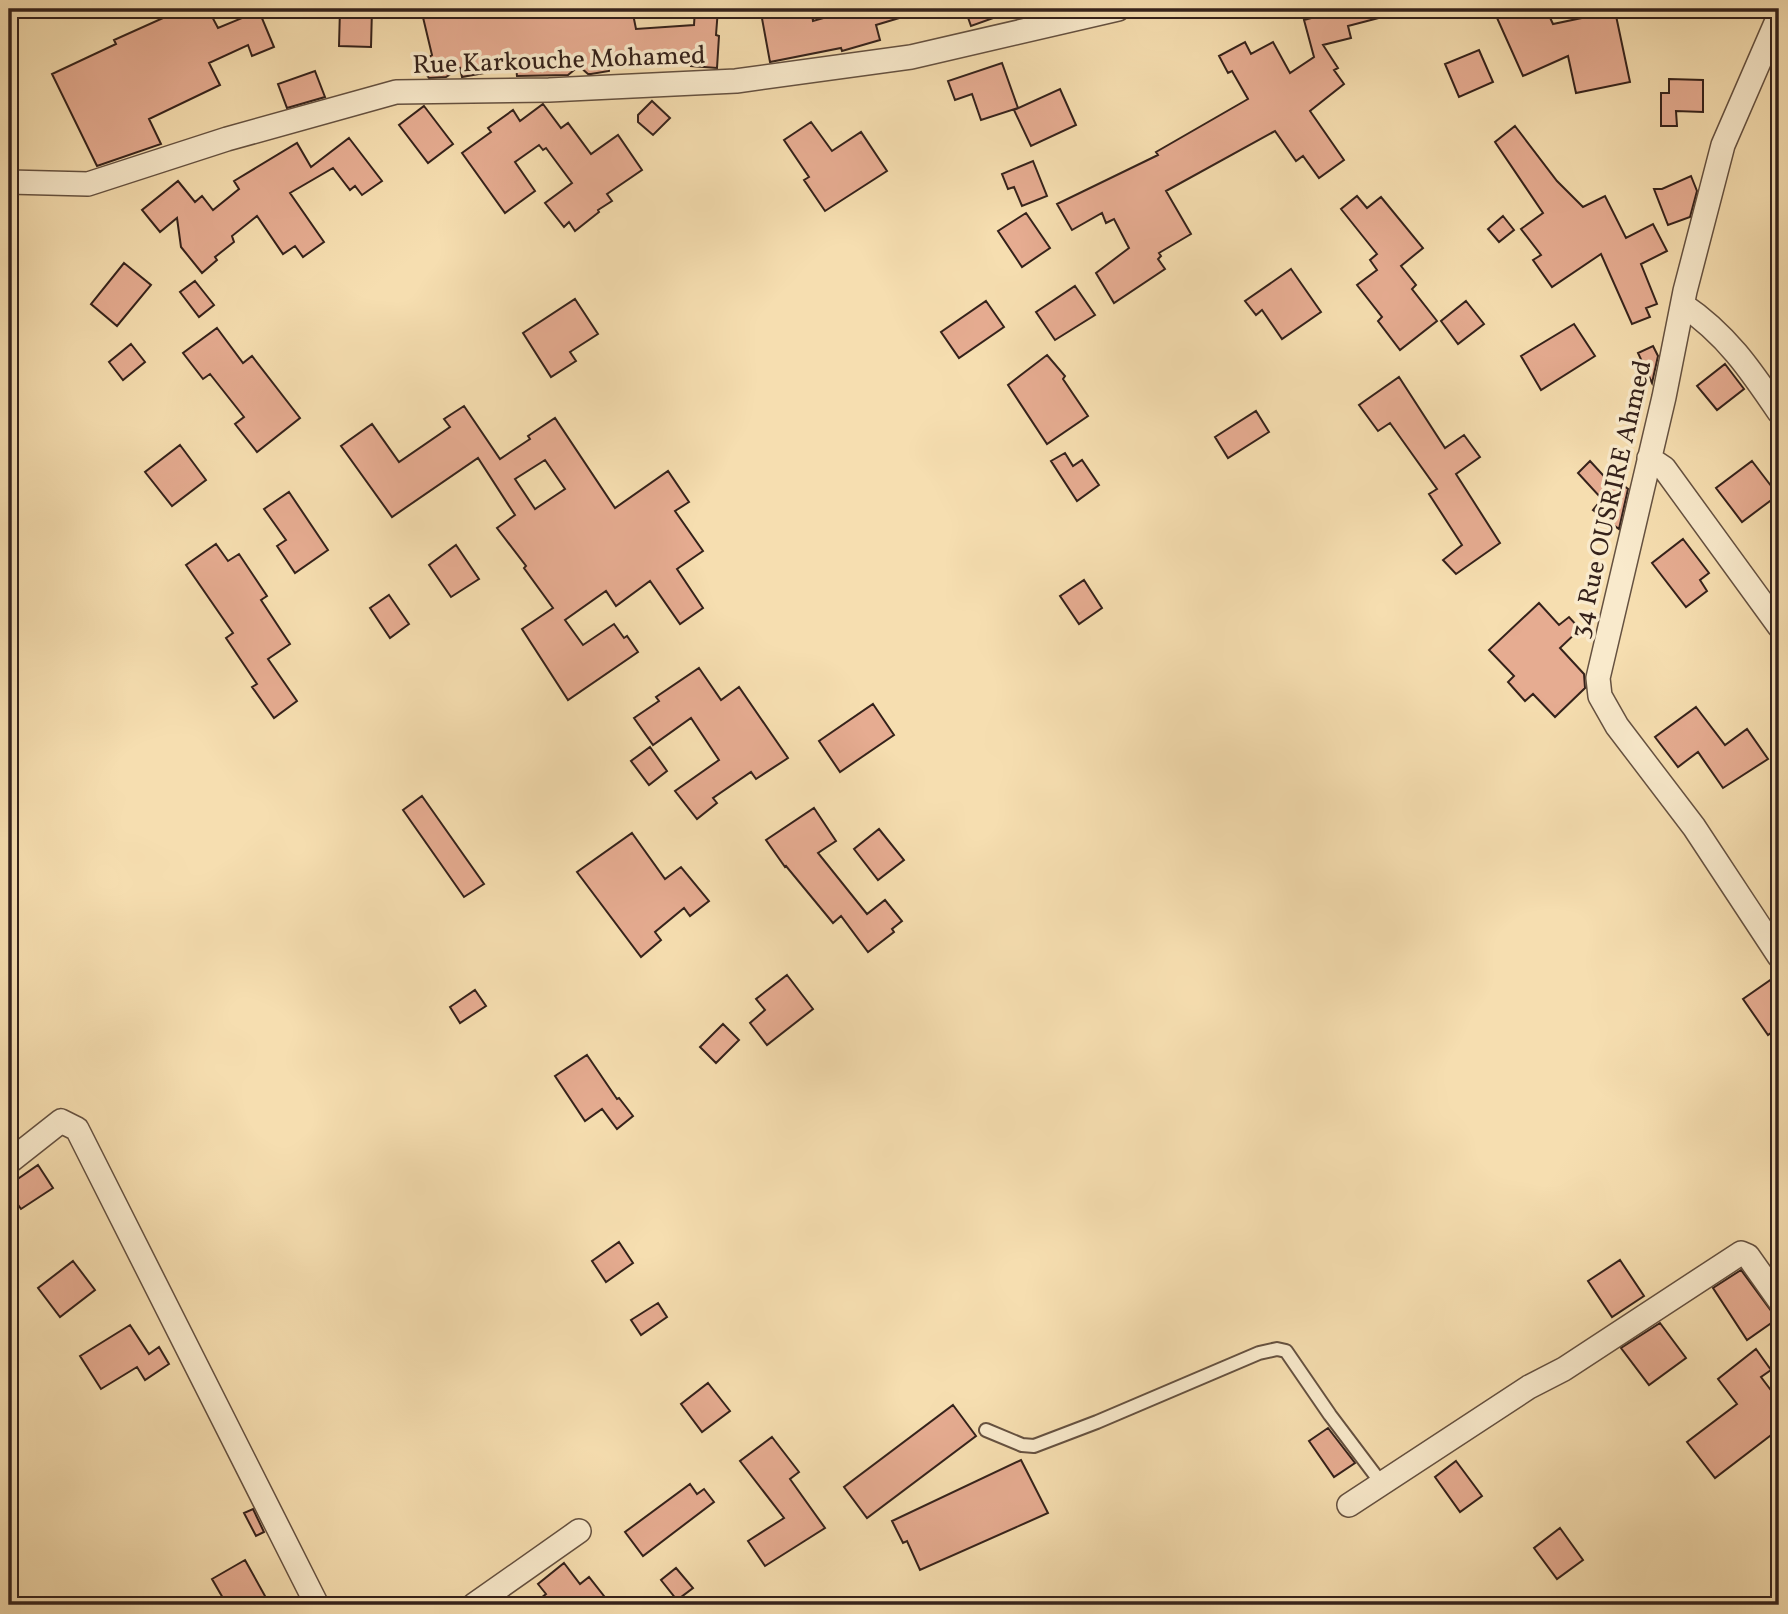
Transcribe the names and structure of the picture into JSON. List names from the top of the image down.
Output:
{
  "streets": {
    "street": ["Rue Karkouche Mohamed", "34 Rue OUSRIRE Ahmed"]
  }
}
